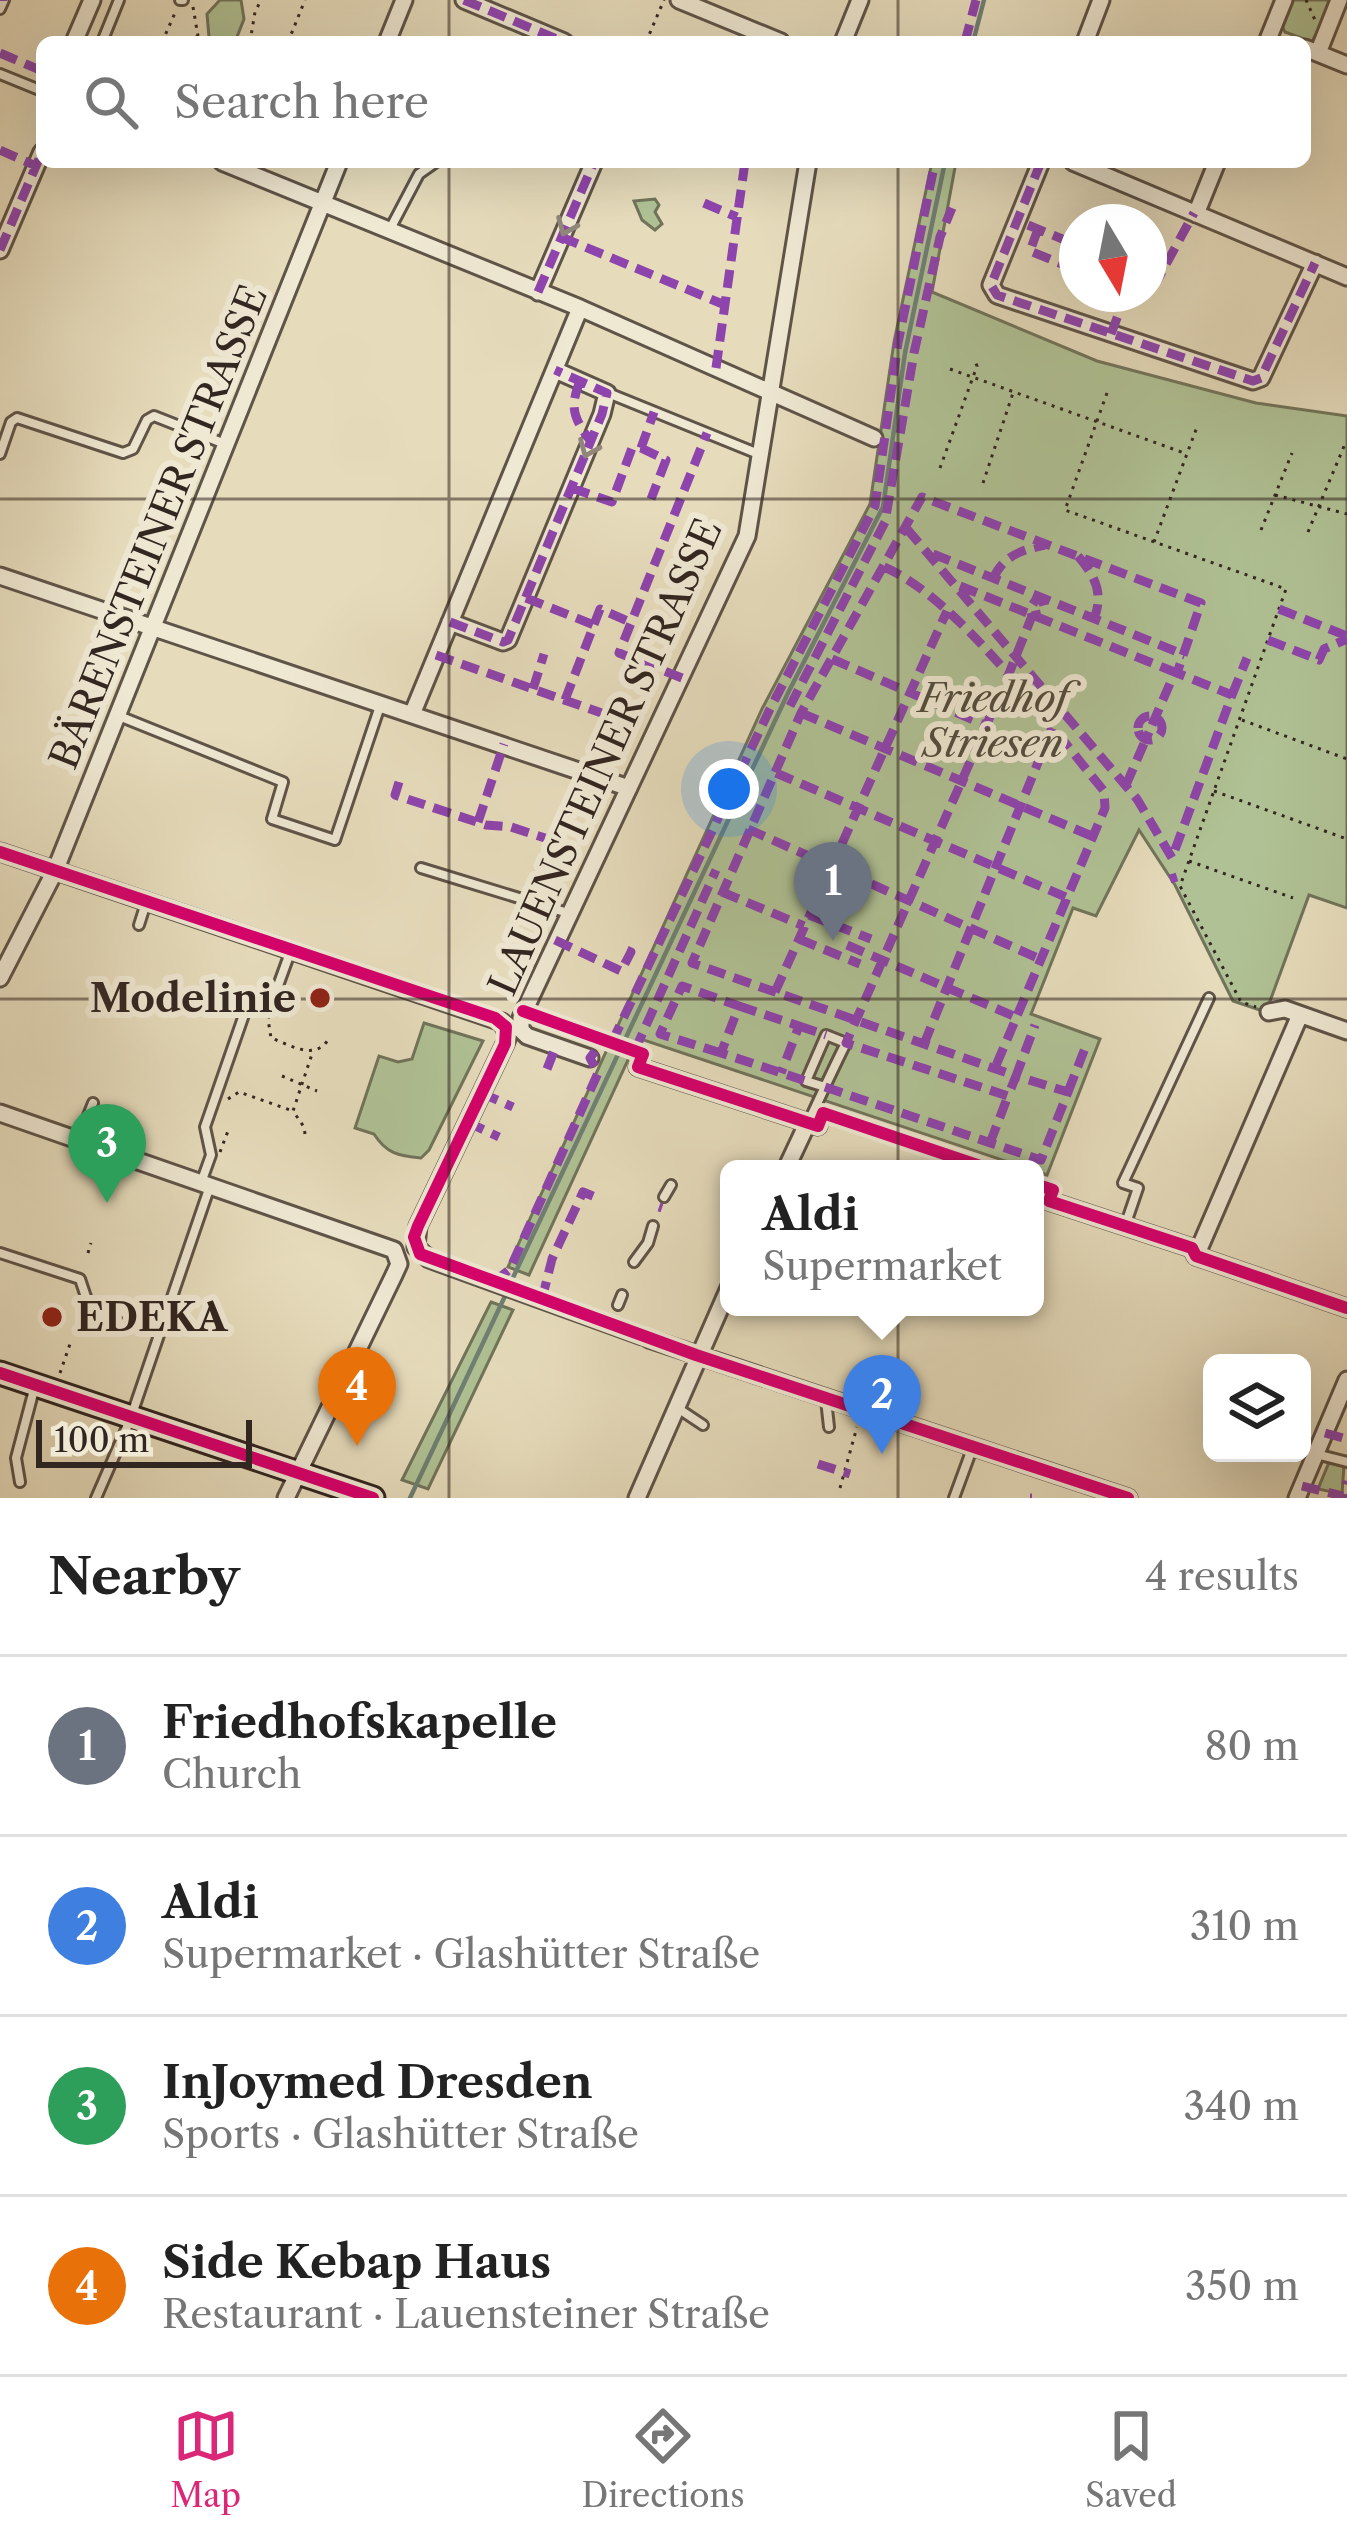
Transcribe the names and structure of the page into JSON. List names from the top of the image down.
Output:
{
  "streets": {
    "street": ["BÄRENSTEINER STRASSE", "LAUENSTEINER STRASSE"]
  },
  "parks": ["Friedhof Striesen"],
  "places": ["Modelinie", "EDEKA"],
  "scale_bar": "100 m",
  "north": "bottom",
  "page": {
    "search": "Search here",
    "pins": [
      "1",
      "3",
      "4",
      "2"
    ],
    "popup": ["Aldi", "Supermarket"],
    "scale": "100 m",
    "heading": ["Nearby", "4 results"],
    "list": [
      {
        "mark": "1",
        "name": "Friedhofskapelle",
        "note": "Church",
        "value": "80 m"
      },
      {
        "mark": "2",
        "name": "Aldi",
        "note": "Supermarket · Glashütter Straße",
        "value": "310 m"
      },
      {
        "mark": "3",
        "name": "InJoymed Dresden",
        "note": "Sports · Glashütter Straße",
        "value": "340 m"
      },
      {
        "mark": "4",
        "name": "Side Kebap Haus",
        "note": "Restaurant · Lauensteiner Straße",
        "value": "350 m"
      }
    ],
    "nav": ["Map", "Directions", "Saved"]
  }
}
